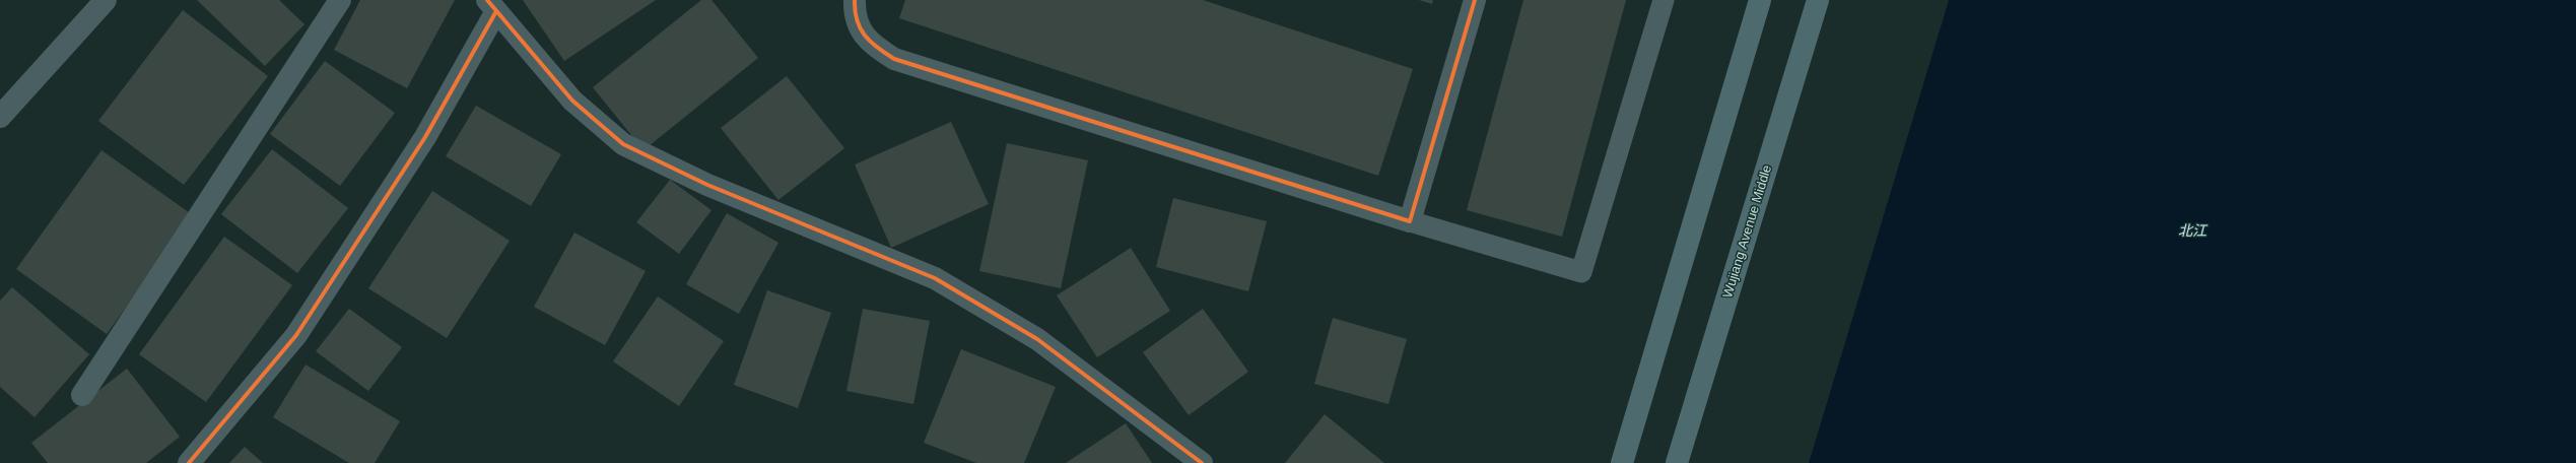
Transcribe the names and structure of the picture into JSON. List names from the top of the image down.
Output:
{
  "streets": {
    "main road": ["Wujiang Avenue Middle"]
  },
  "water": ["北江"]
}
